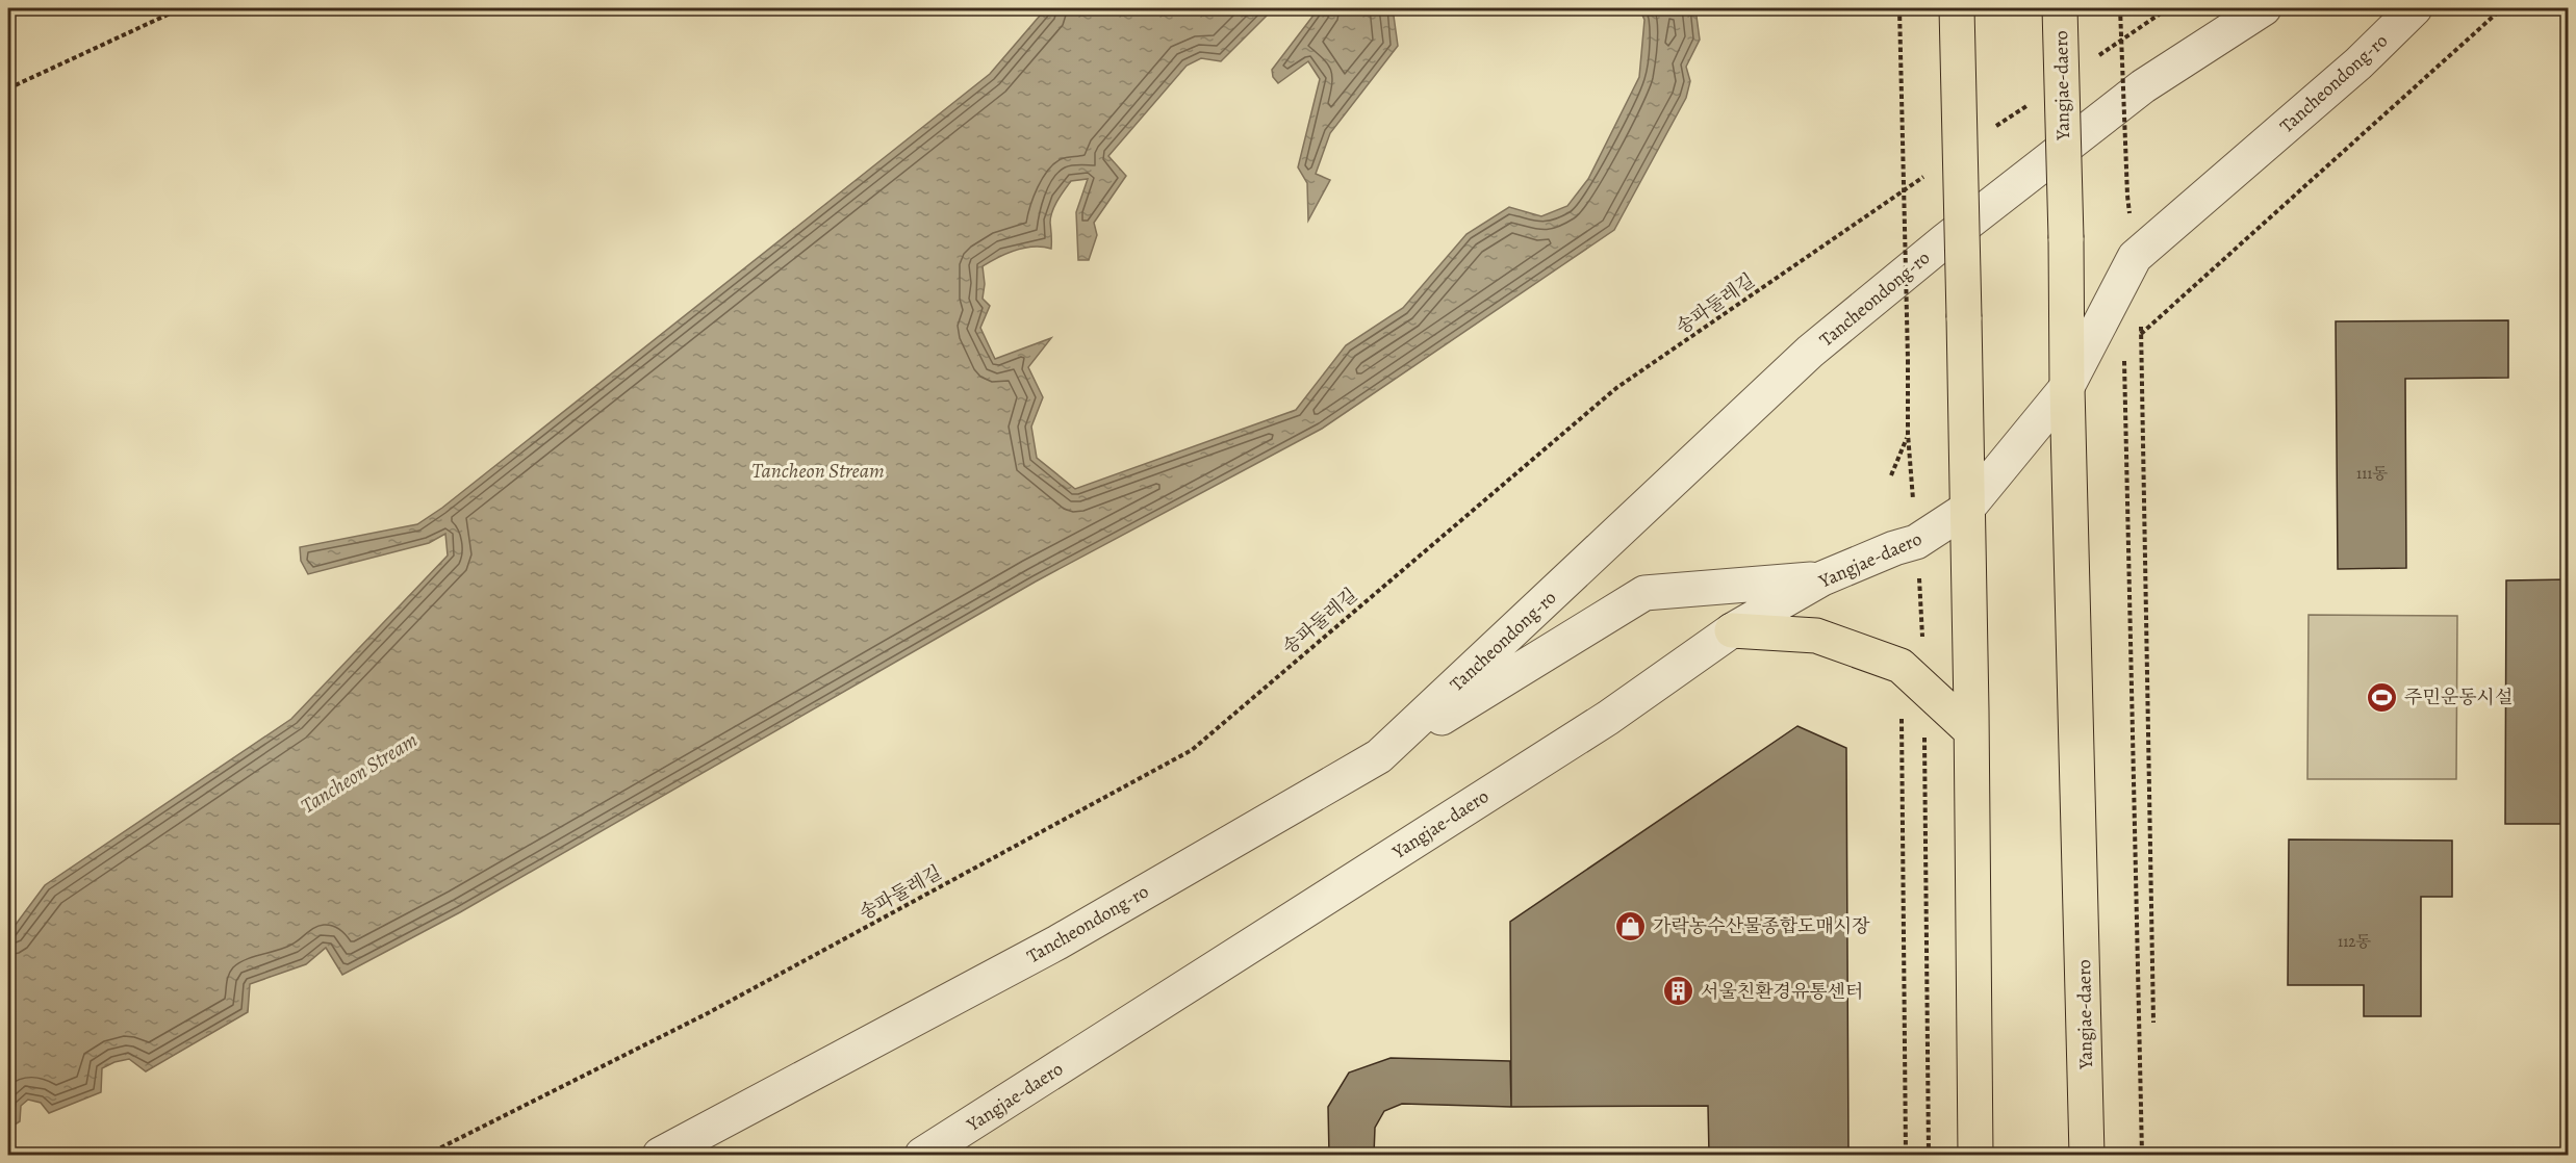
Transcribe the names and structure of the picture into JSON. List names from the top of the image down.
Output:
{
  "streets": {
    "main road": ["Yangjae-daero"],
    "street": ["Tancheondong-ro"],
    "path": ["송파둘레길"]
  },
  "crossings": [
    ["Tancheondong-ro", "Yangjae-daero"]
  ],
  "water": ["Tancheon Stream"],
  "places": {
    "sports": ["주민운동시설"],
    "shop": ["가락농수산물종합도매시장"],
    "building": ["서울친환경유통센터"]
  },
  "house_numbers": ["111동", "112동"]
}
